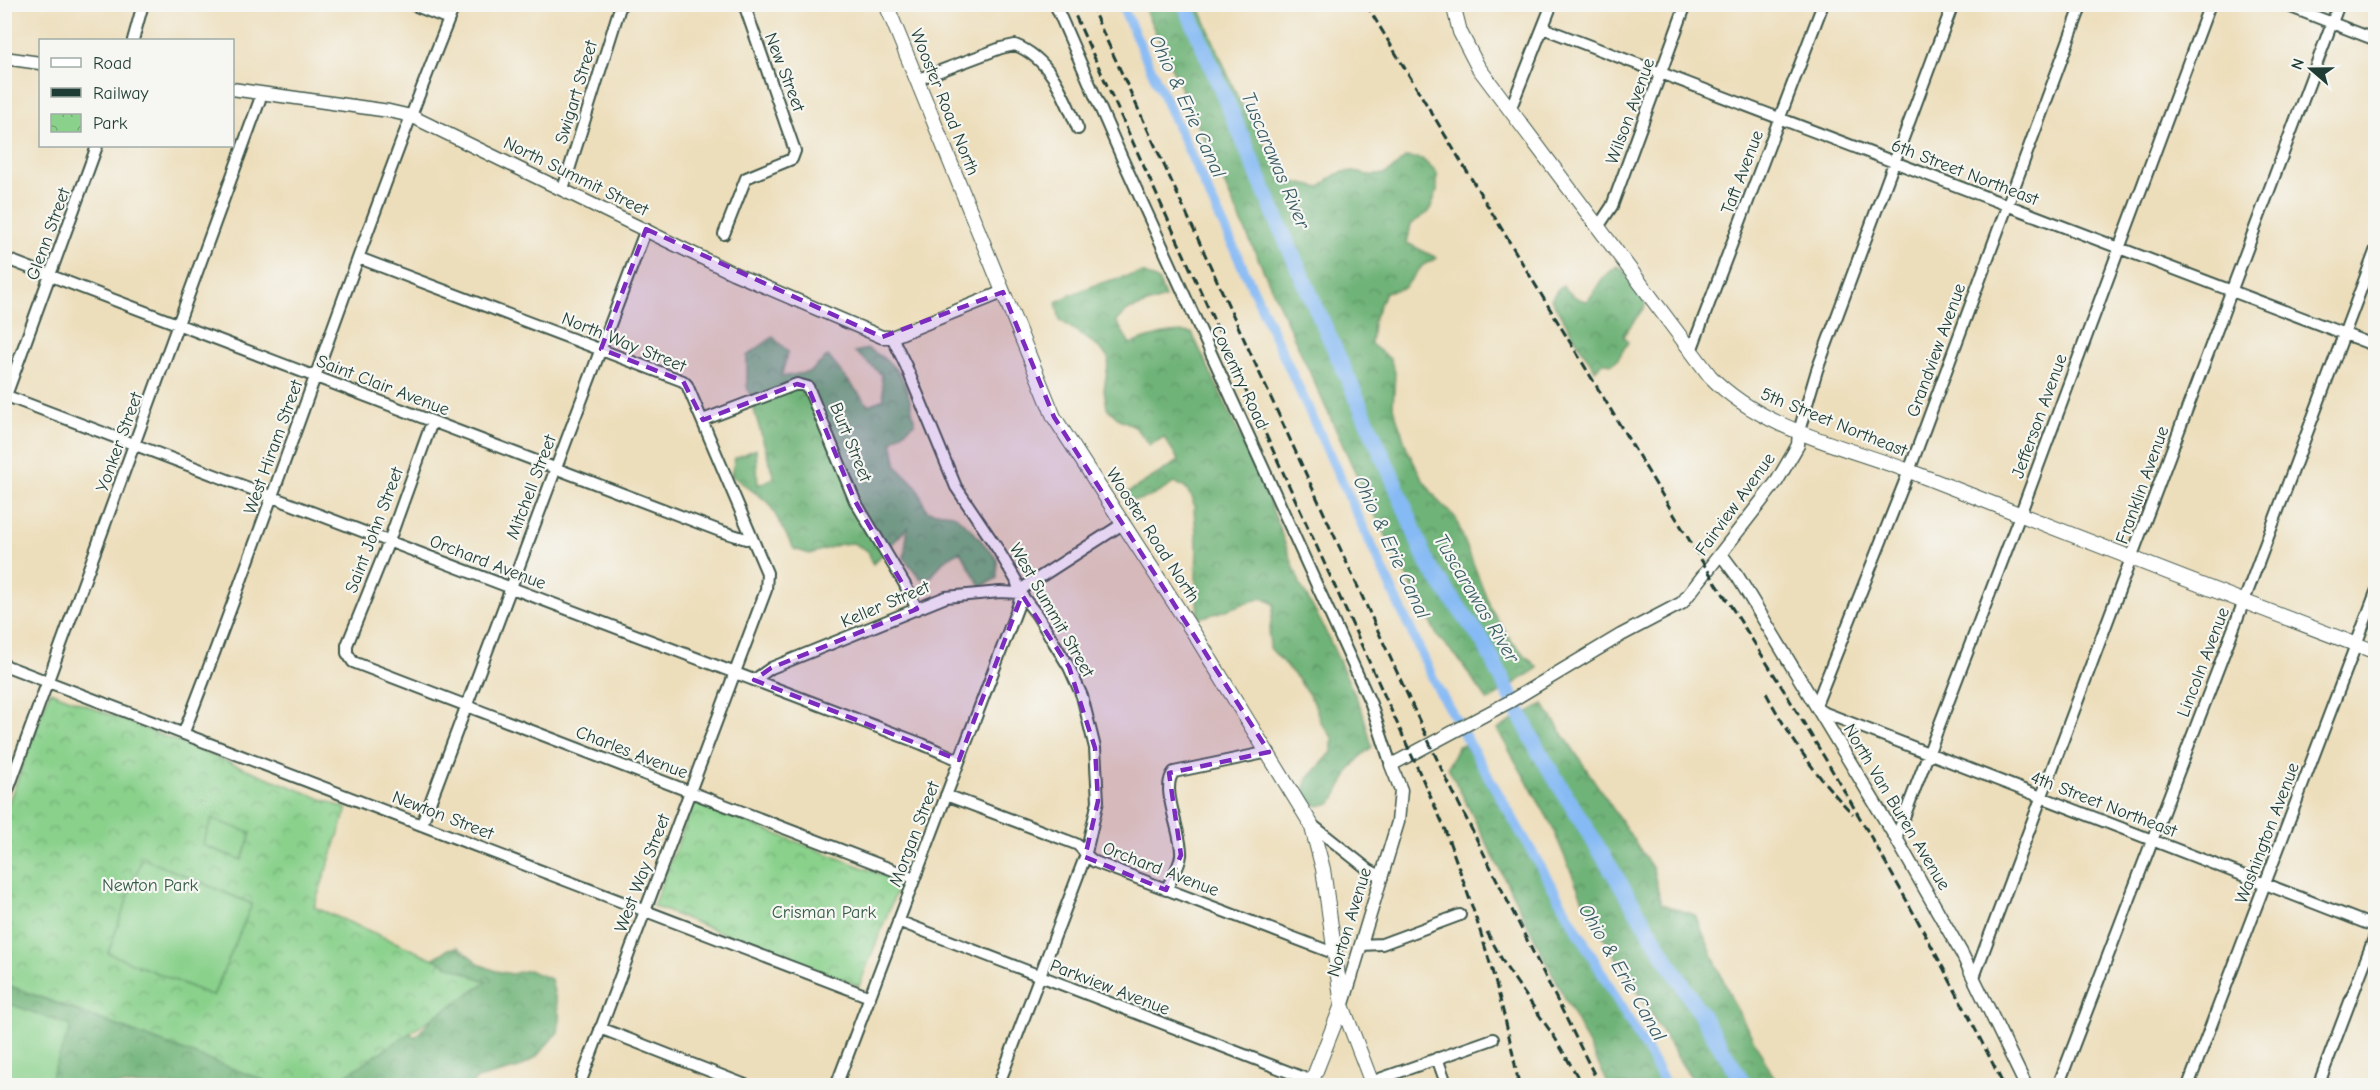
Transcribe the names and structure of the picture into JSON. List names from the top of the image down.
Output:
{
  "streets": {
    "main road": ["Wooster Road North", "5th Street Northeast", "Norton Avenue"],
    "street": [
      "New Street",
      "Swigart Street",
      "Wilson Avenue",
      "Taft Avenue",
      "6th Street Northeast",
      "North Summit Street",
      "Glenn Street",
      "North Way Street",
      "Grandview Avenue",
      "Coventry Road",
      "Saint Clair Avenue",
      "Jefferson Avenue",
      "Yonker Street",
      "Burt Street",
      "West Hiram Street",
      "Franklin Avenue",
      "Mitchell Street",
      "Fairview Avenue",
      "Saint John Street",
      "Orchard Avenue",
      "Keller Street",
      "West Summit Street",
      "Lincoln Avenue",
      "Charles Avenue",
      "4th Street Northeast",
      "North Van Buren Avenue",
      "Newton Street",
      "Washington Avenue",
      "Morgan Street",
      "West Way Street",
      "Parkview Avenue"
    ]
  },
  "crossings": [
    ["Swigart Street", "North Summit Street"],
    ["Wooster Road North", "Orchard Avenue"],
    ["Wooster Road North", "Norton Avenue"],
    ["Wilson Avenue", "6th Street Northeast"],
    ["Wilson Avenue", "5th Street Northeast"],
    ["Taft Avenue", "6th Street Northeast"],
    ["Taft Avenue", "5th Street Northeast"],
    ["6th Street Northeast", "Grandview Avenue"],
    ["6th Street Northeast", "Jefferson Avenue"],
    ["6th Street Northeast", "Franklin Avenue"],
    ["6th Street Northeast", "Fairview Avenue"],
    ["6th Street Northeast", "Lincoln Avenue"],
    ["North Summit Street", "Yonker Street"],
    ["North Summit Street", "West Hiram Street"],
    ["North Summit Street", "Mitchell Street"],
    ["North Summit Street", "West Summit Street"],
    ["Glenn Street", "Saint Clair Avenue"],
    ["Glenn Street", "Orchard Avenue"],
    ["North Way Street", "Saint Clair Avenue"],
    ["North Way Street", "Burt Street"],
    ["North Way Street", "West Hiram Street"],
    ["North Way Street", "Mitchell Street"],
    ["North Way Street", "Orchard Avenue"],
    ["North Way Street", "West Way Street"],
    ["Grandview Avenue", "5th Street Northeast"],
    ["Grandview Avenue", "4th Street Northeast"],
    ["Grandview Avenue", "North Van Buren Avenue"],
    ["Coventry Road", "Fairview Avenue"],
    ["Coventry Road", "Norton Avenue"],
    ["Saint Clair Avenue", "Yonker Street"],
    ["Saint Clair Avenue", "West Hiram Street"],
    ["Saint Clair Avenue", "Mitchell Street"],
    ["Saint Clair Avenue", "Saint John Street"],
    ["Jefferson Avenue", "5th Street Northeast"],
    ["Jefferson Avenue", "4th Street Northeast"],
    ["Jefferson Avenue", "North Van Buren Avenue"],
    ["5th Street Northeast", "Franklin Avenue"],
    ["5th Street Northeast", "Fairview Avenue"],
    ["5th Street Northeast", "Lincoln Avenue"],
    ["5th Street Northeast", "Washington Avenue"],
    ["Yonker Street", "Orchard Avenue"],
    ["Yonker Street", "Newton Street"],
    ["Burt Street", "Keller Street"],
    ["West Hiram Street", "Orchard Avenue"],
    ["West Hiram Street", "Newton Street"],
    ["Franklin Avenue", "4th Street Northeast"],
    ["Franklin Avenue", "North Van Buren Avenue"],
    ["Mitchell Street", "Orchard Avenue"],
    ["Mitchell Street", "Charles Avenue"],
    ["Mitchell Street", "Newton Street"],
    ["Fairview Avenue", "North Van Buren Avenue"],
    ["Fairview Avenue", "Norton Avenue"],
    ["Saint John Street", "Orchard Avenue"],
    ["Saint John Street", "Charles Avenue"],
    ["Orchard Avenue", "Keller Street"],
    ["Orchard Avenue", "West Summit Street"],
    ["Orchard Avenue", "Morgan Street"],
    ["Orchard Avenue", "West Way Street"],
    ["Keller Street", "West Summit Street"],
    ["Keller Street", "Morgan Street"],
    ["West Summit Street", "Morgan Street"],
    ["West Summit Street", "Parkview Avenue"],
    ["Lincoln Avenue", "4th Street Northeast"],
    ["Charles Avenue", "Morgan Street"],
    ["Charles Avenue", "West Way Street"],
    ["4th Street Northeast", "North Van Buren Avenue"],
    ["4th Street Northeast", "Washington Avenue"],
    ["Newton Street", "Morgan Street"],
    ["Newton Street", "West Way Street"],
    ["Morgan Street", "Parkview Avenue"],
    ["Norton Avenue", "Parkview Avenue"]
  ],
  "water": ["Ohio & Erie Canal", "Tuscarawas River"],
  "parks": ["Newton Park", "Crisman Park"],
  "legend": ["Road", "Railway", "Park"],
  "north": "left"
}
